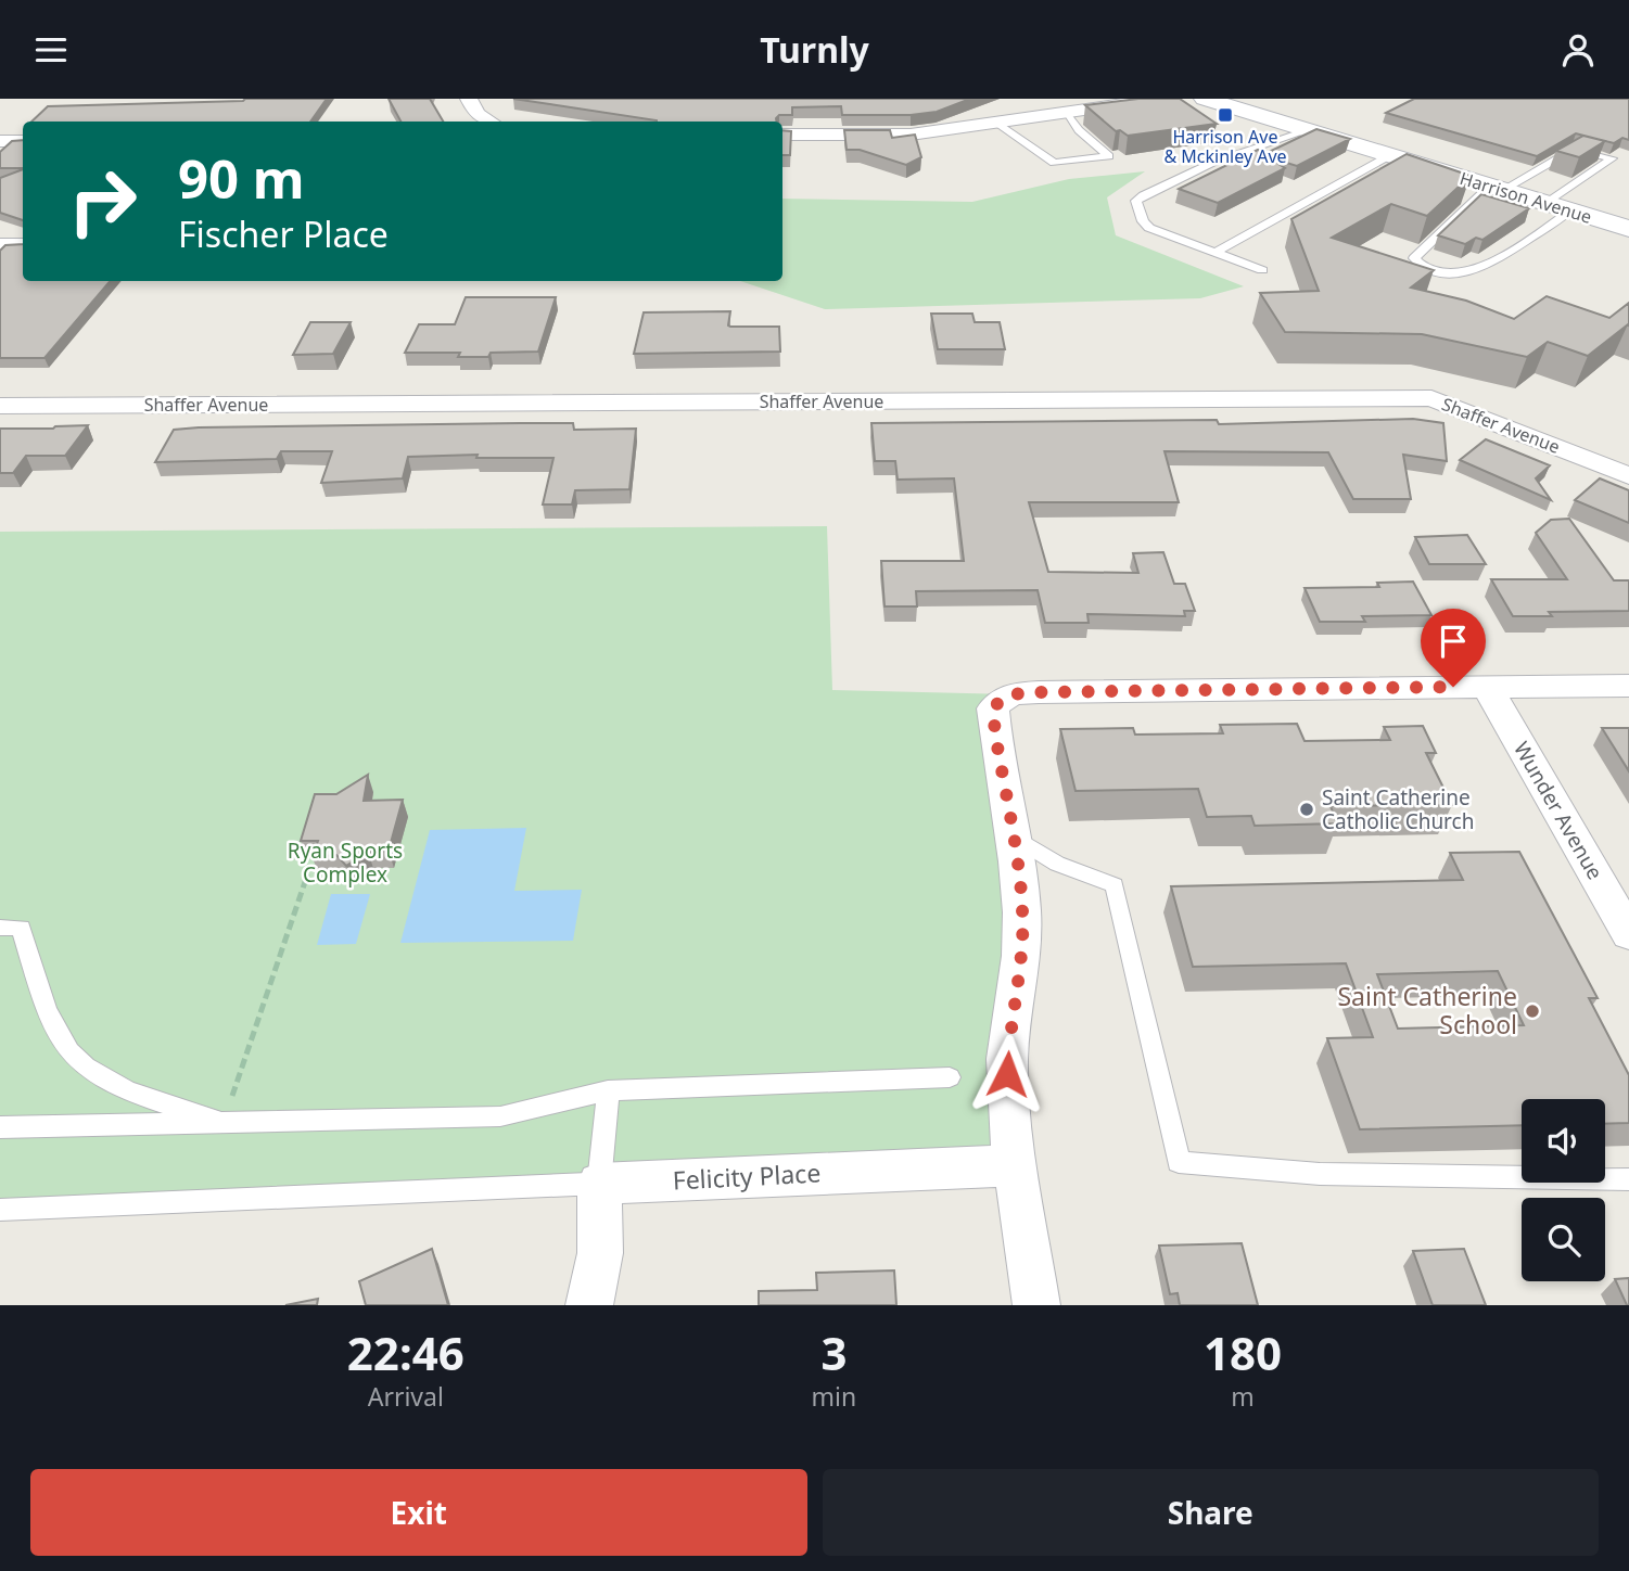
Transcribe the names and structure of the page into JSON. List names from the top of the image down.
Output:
{
  "streets": {
    "main road": ["Harrison Avenue"],
    "street": ["Shaffer Avenue", "Wunder Avenue", "Felicity Place"]
  },
  "parks": ["Ryan Sports Complex"],
  "places": {
    "transit": ["Harrison Ave & Mckinley Ave"],
    "other": ["Saint Catherine Catholic Church", "Saint Catherine School"]
  },
  "page": {
    "header": "Turnly",
    "turn": ["90 m", "Fischer Place"],
    "eta": [
      "22:46",
      "Arrival",
      "3",
      "min",
      "180",
      "m"
    ],
    "buttons": ["Exit", "Share"]
  }
}
